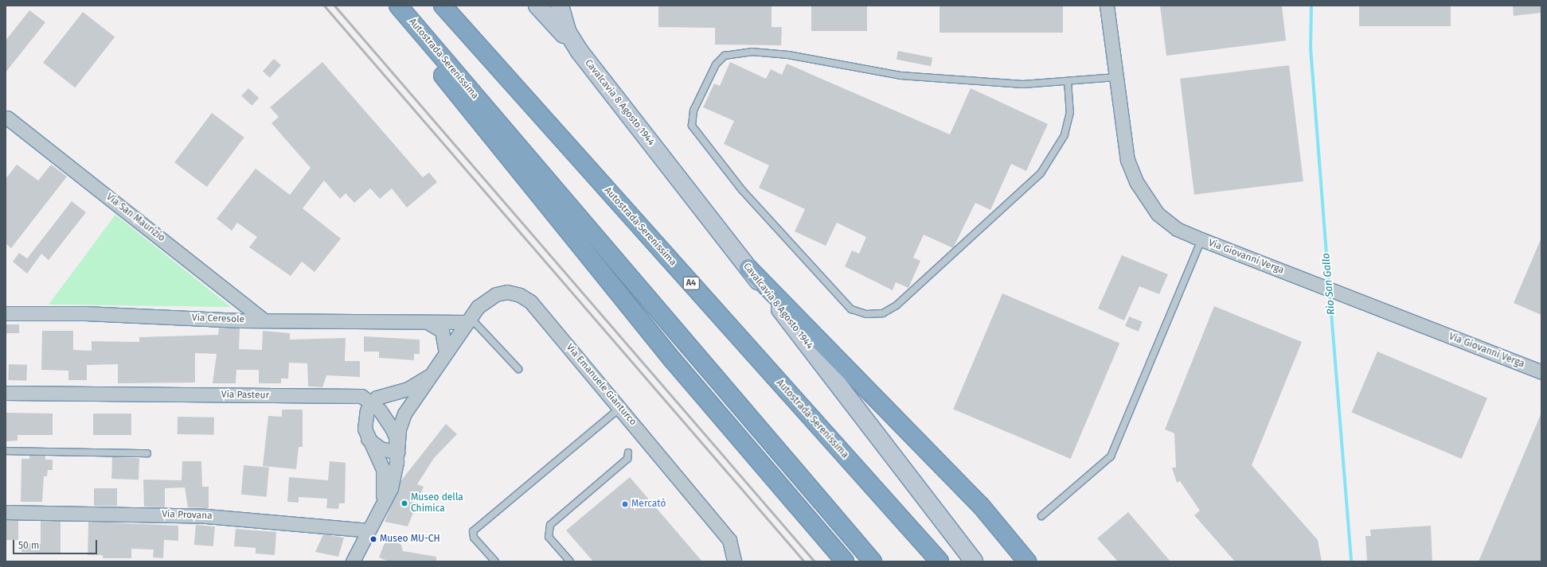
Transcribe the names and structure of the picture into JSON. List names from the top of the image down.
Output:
{
  "streets": {
    "highway": ["Autostrada Serenissima", "A4"],
    "main road": ["Cavalcavia 8 Agosto 1944"],
    "street": [
      "Via San Maurizio",
      "Via Giovanni Verga",
      "Via Ceresole",
      "Via Emanuele Gianturco",
      "Via Pasteur",
      "Via Provana"
    ]
  },
  "crossings": [
    ["Via San Maurizio", "Via Ceresole"],
    ["Via Ceresole", "Via Emanuele Gianturco"],
    ["Via Pasteur", "Via Provana"]
  ],
  "water": ["Rio San Gallo"],
  "places": ["Museo della Chimica", "Mercatò", "Museo MU-CH"],
  "scale_bar": "50 m"
}
